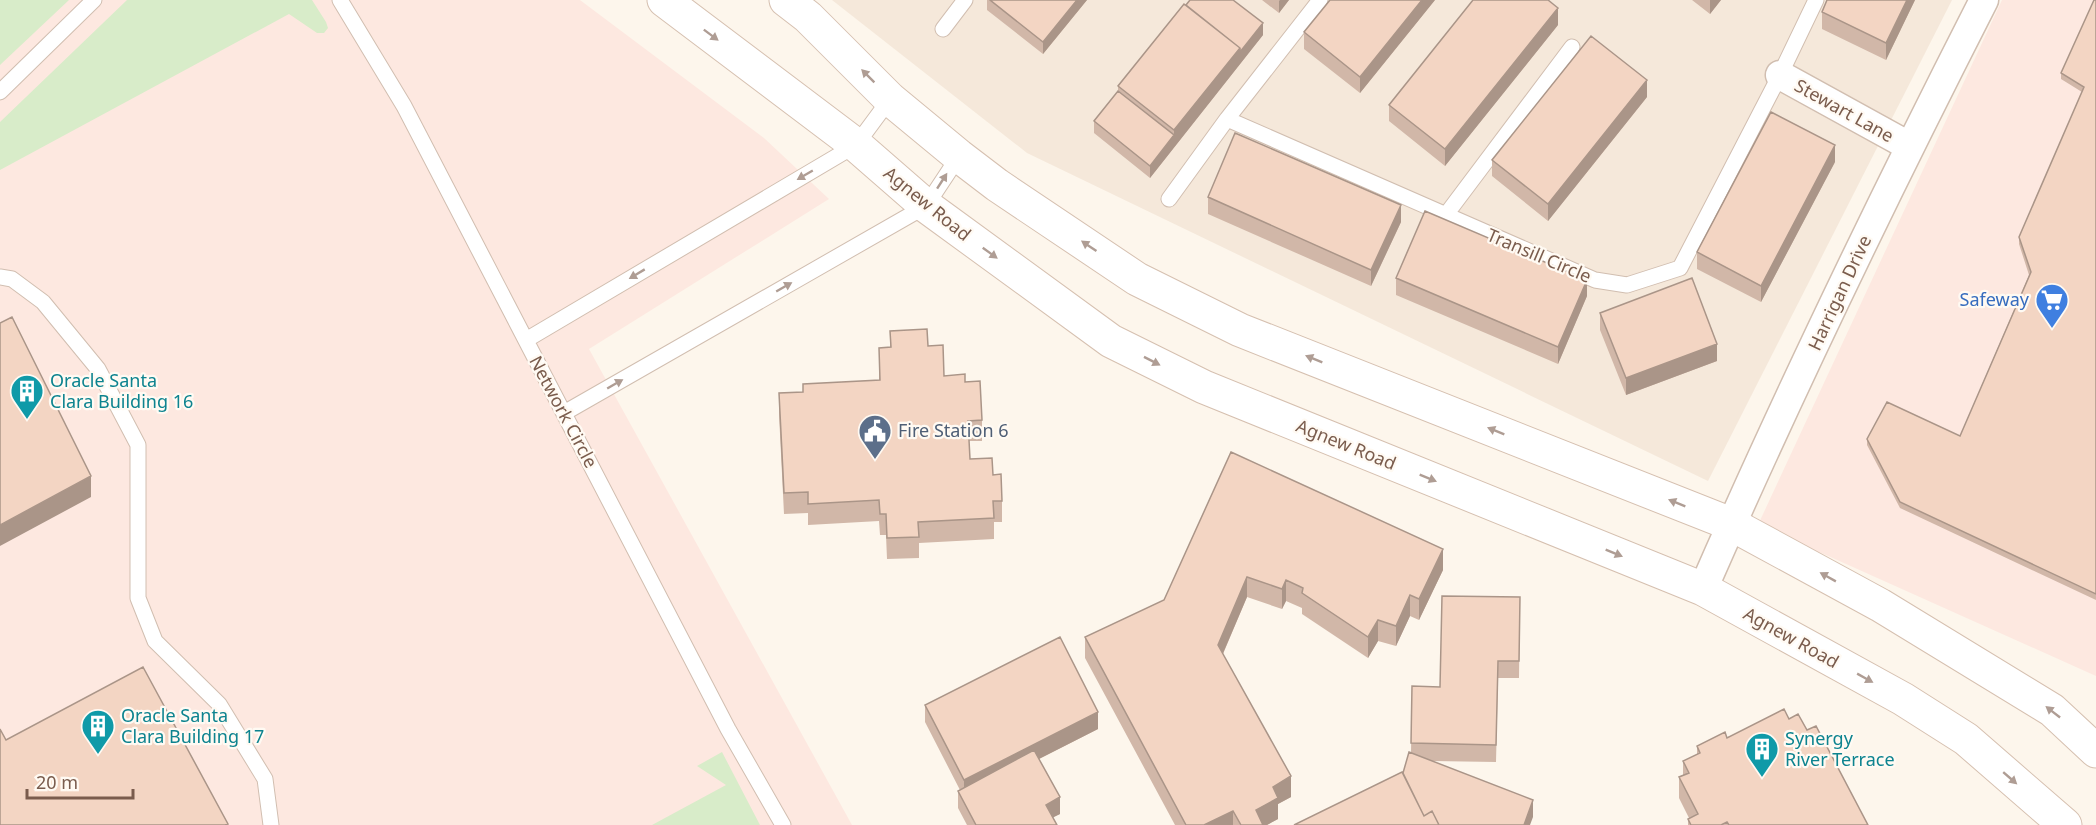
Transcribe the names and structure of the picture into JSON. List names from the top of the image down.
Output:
{
  "streets": {
    "main road": ["Agnew Road"],
    "street": ["Stewart Lane", "Harrigan Drive"],
    "lane": ["Transill Circle", "Network Circle"]
  },
  "crossings": [
    ["Stewart Lane", "Transill Circle"],
    ["Stewart Lane", "Harrigan Drive"],
    ["Agnew Road", "Harrigan Drive"]
  ],
  "places": {
    "supermarket": ["Safeway"],
    "building": ["Oracle Santa Clara Building 16", "Oracle Santa Clara Building 17", "Synergy River Terrace"],
    "public building": ["Fire Station 6"]
  },
  "scale_bar": "20 m"
}
